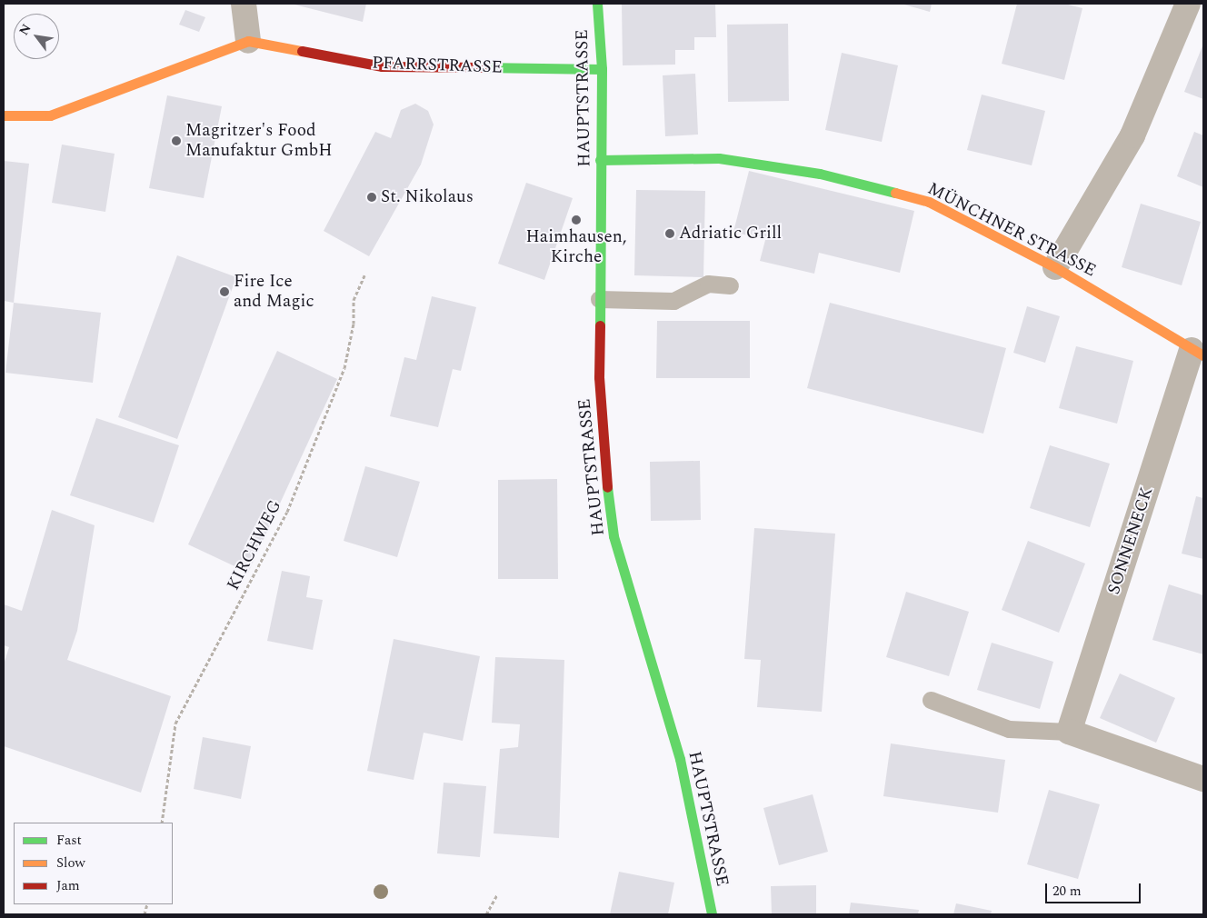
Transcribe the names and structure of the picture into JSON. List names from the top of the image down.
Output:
{
  "streets": {
    "street": [
      "PFARRSTRASSE",
      "HAUPTSTRASSE",
      "MÜNCHNER STRASSE",
      "SONNENECK"
    ],
    "path": ["KIRCHWEG"]
  },
  "crossings": [
    ["PFARRSTRASSE", "HAUPTSTRASSE"],
    ["HAUPTSTRASSE", "MÜNCHNER STRASSE"],
    ["MÜNCHNER STRASSE", "SONNENECK"]
  ],
  "places": [
    "Magritzer's Food Manufaktur GmbH",
    "St. Nikolaus",
    "Haimhausen, Kirche",
    "Adriatic Grill",
    "Fire Ice and Magic"
  ],
  "legend": ["Fast", "Slow", "Jam"],
  "scale_bar": "20 m",
  "north": "top left"
}
